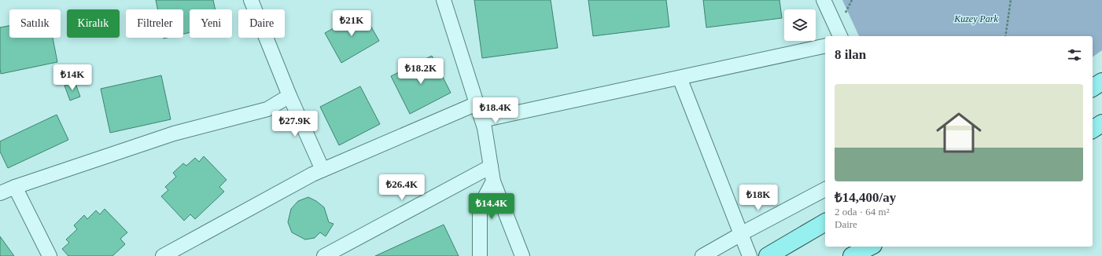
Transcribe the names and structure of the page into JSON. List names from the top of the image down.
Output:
{
  "parks": ["Kuzey Park"],
  "page": {
    "chip": [
      "Satılık",
      "Kiralık",
      "Filtreler",
      "Yeni",
      "Daire"
    ],
    "price": [
      "₺21K",
      "₺18.2K",
      "₺14K",
      "₺18.4K",
      "₺27.9K",
      "₺26.4K",
      "₺18K",
      "₺14.4K"
    ],
    "heading": "8 ilan",
    "list": [
      {
        "name": "₺14,400/ay",
        "note": "2 oda · 64 m² · Daire"
      }
    ]
  }
}
